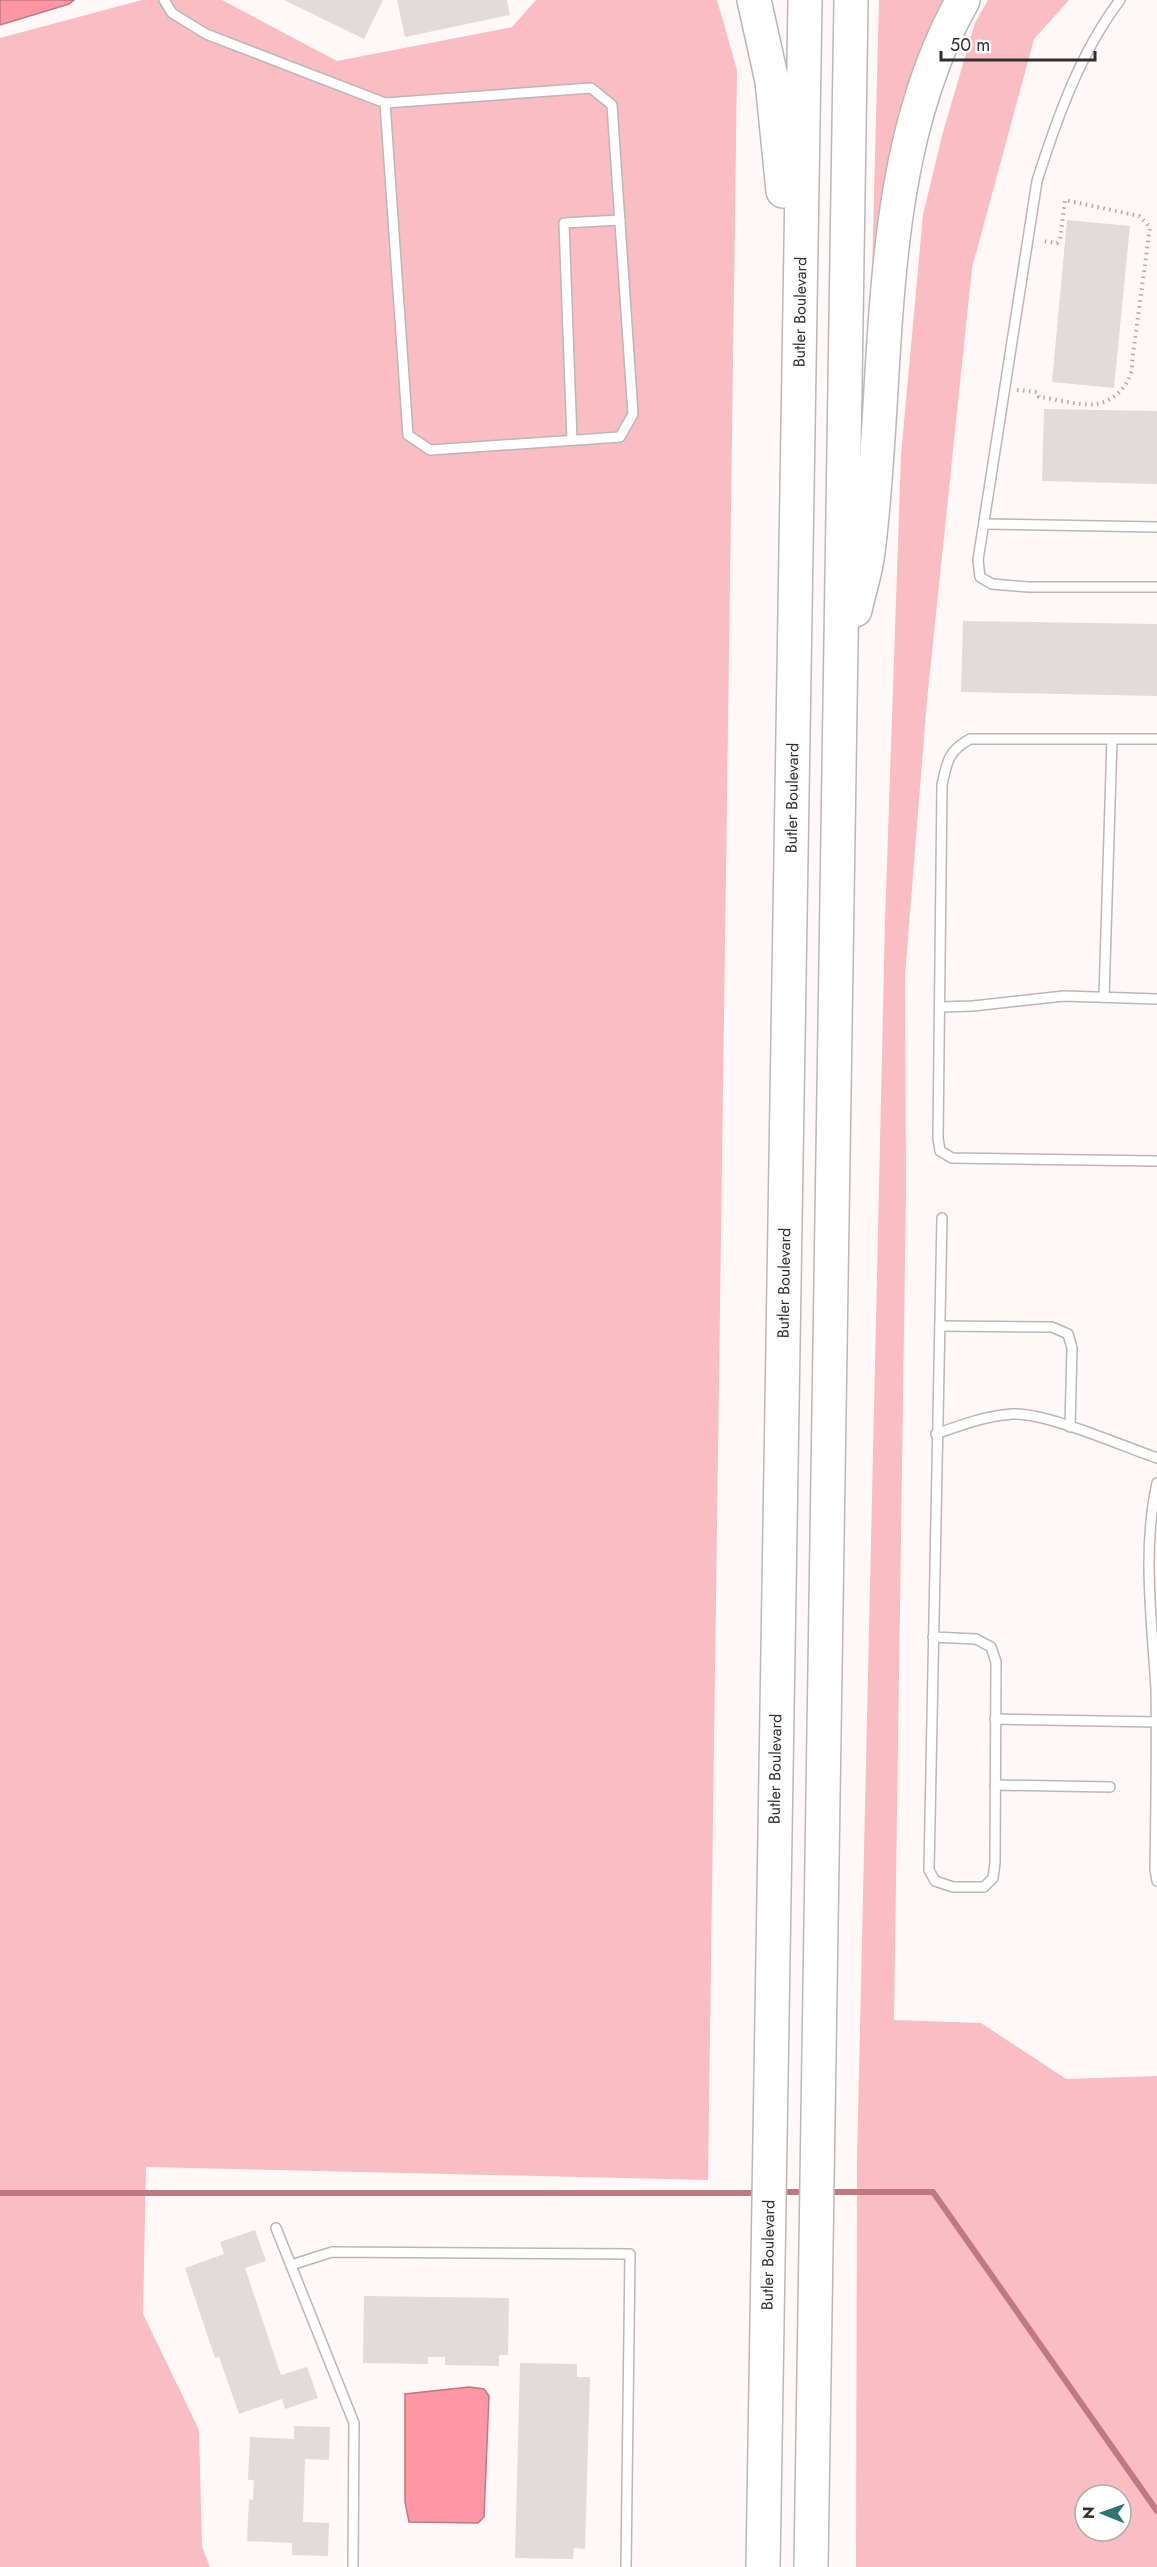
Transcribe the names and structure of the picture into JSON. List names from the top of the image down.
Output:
{
  "streets": {
    "highway": ["Butler Boulevard"]
  },
  "scale_bar": "50 m",
  "north": "left"
}
